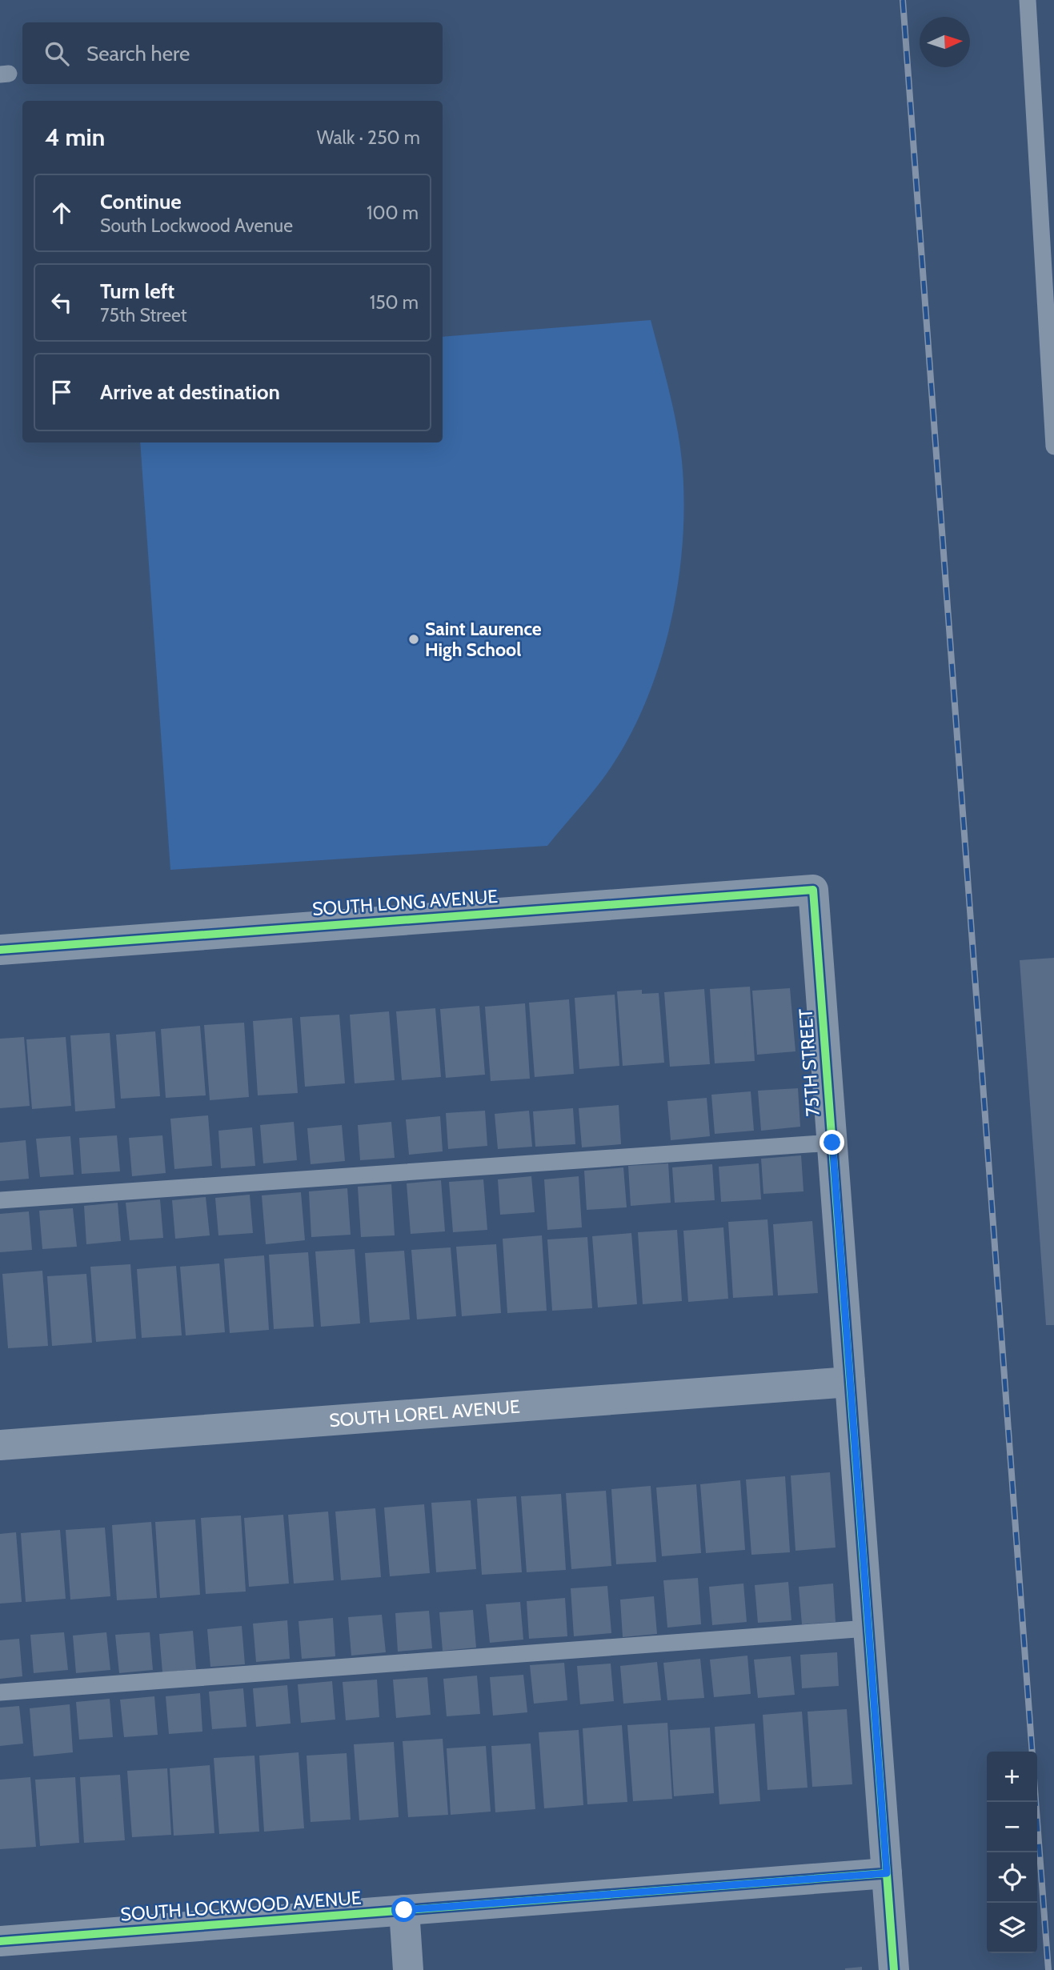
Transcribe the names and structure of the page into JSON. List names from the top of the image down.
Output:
{
  "streets": {
    "street": [
      "SOUTH LONG AVENUE",
      "75TH STREET",
      "SOUTH LOREL AVENUE",
      "SOUTH LOCKWOOD AVENUE"
    ]
  },
  "crossings": [
    ["SOUTH LONG AVENUE", "75TH STREET"],
    ["75TH STREET", "SOUTH LOREL AVENUE"],
    ["75TH STREET", "SOUTH LOCKWOOD AVENUE"]
  ],
  "places": ["Saint Laurence High School"],
  "north": "right",
  "page": {
    "search": "Search here",
    "heading": ["4 min", "Walk · 250 m"],
    "list": [
      ["Continue", "South Lockwood Avenue", "100 m"],
      ["Turn left", "75th Street", "150 m"],
      "Arrive at destination"
    ],
    "map_buttons": ["+", "−"]
  }
}
